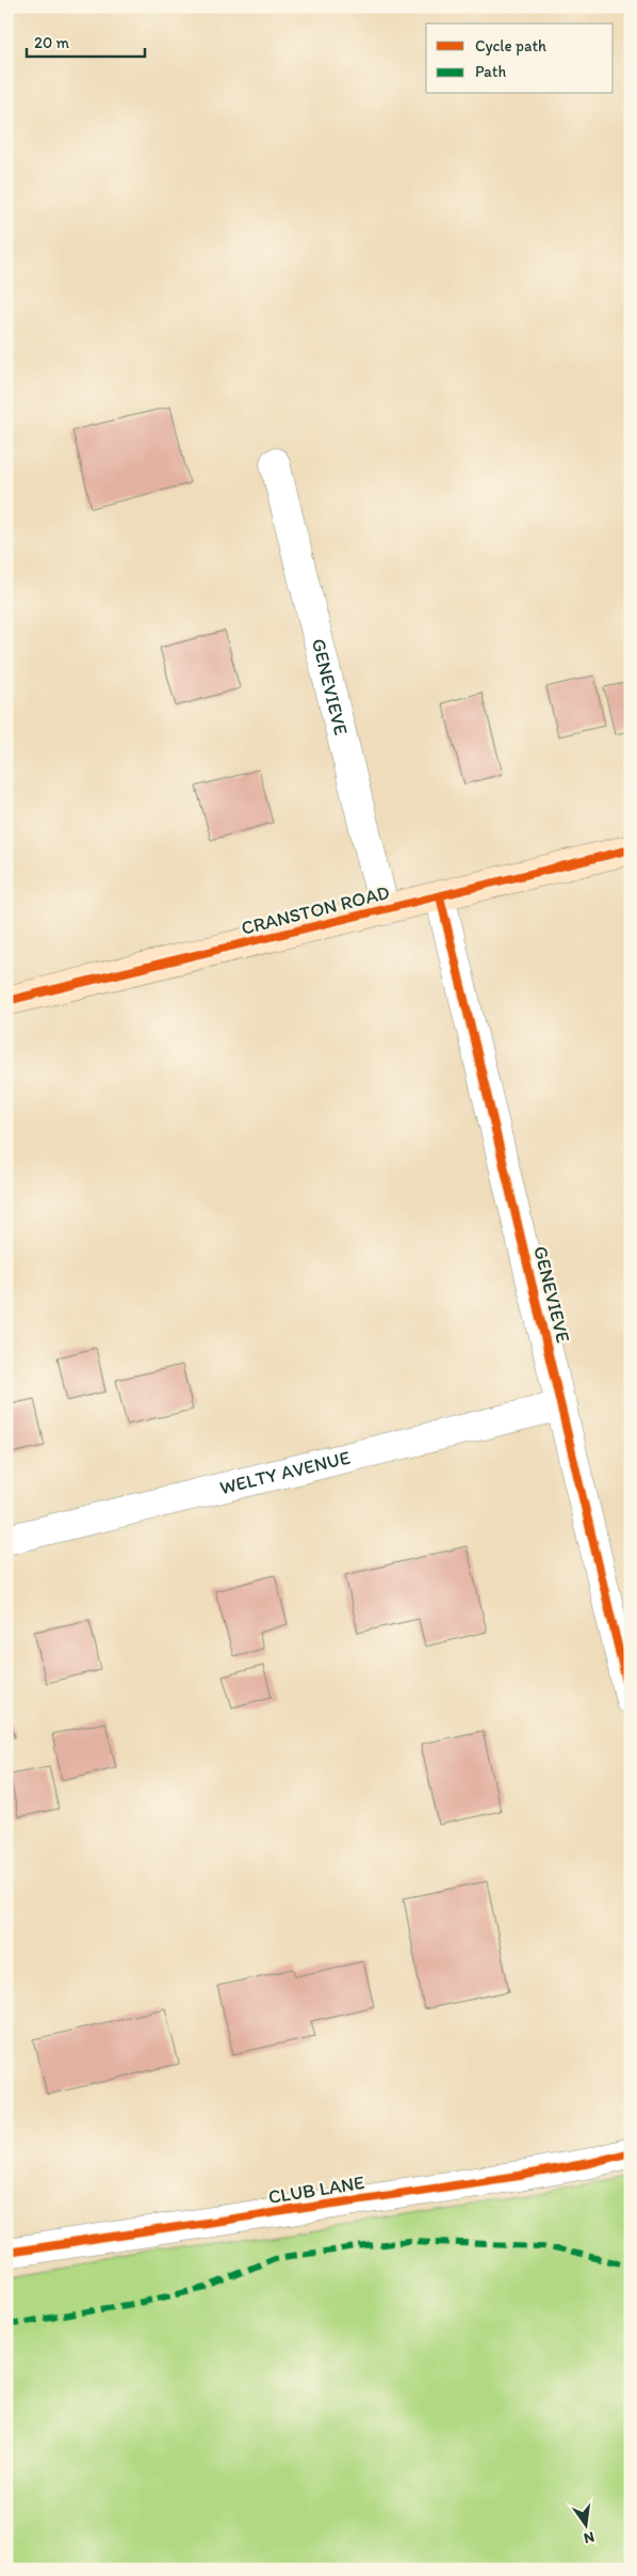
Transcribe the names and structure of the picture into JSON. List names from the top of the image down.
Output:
{
  "streets": {
    "street": [
      "GENEVIEVE",
      "CRANSTON ROAD",
      "WELTY AVENUE",
      "CLUB LANE"
    ]
  },
  "crossings": [
    ["GENEVIEVE", "CRANSTON ROAD"],
    ["GENEVIEVE", "WELTY AVENUE"]
  ],
  "legend": ["Cycle path", "Path"],
  "scale_bar": "20 m",
  "north": "bottom"
}
